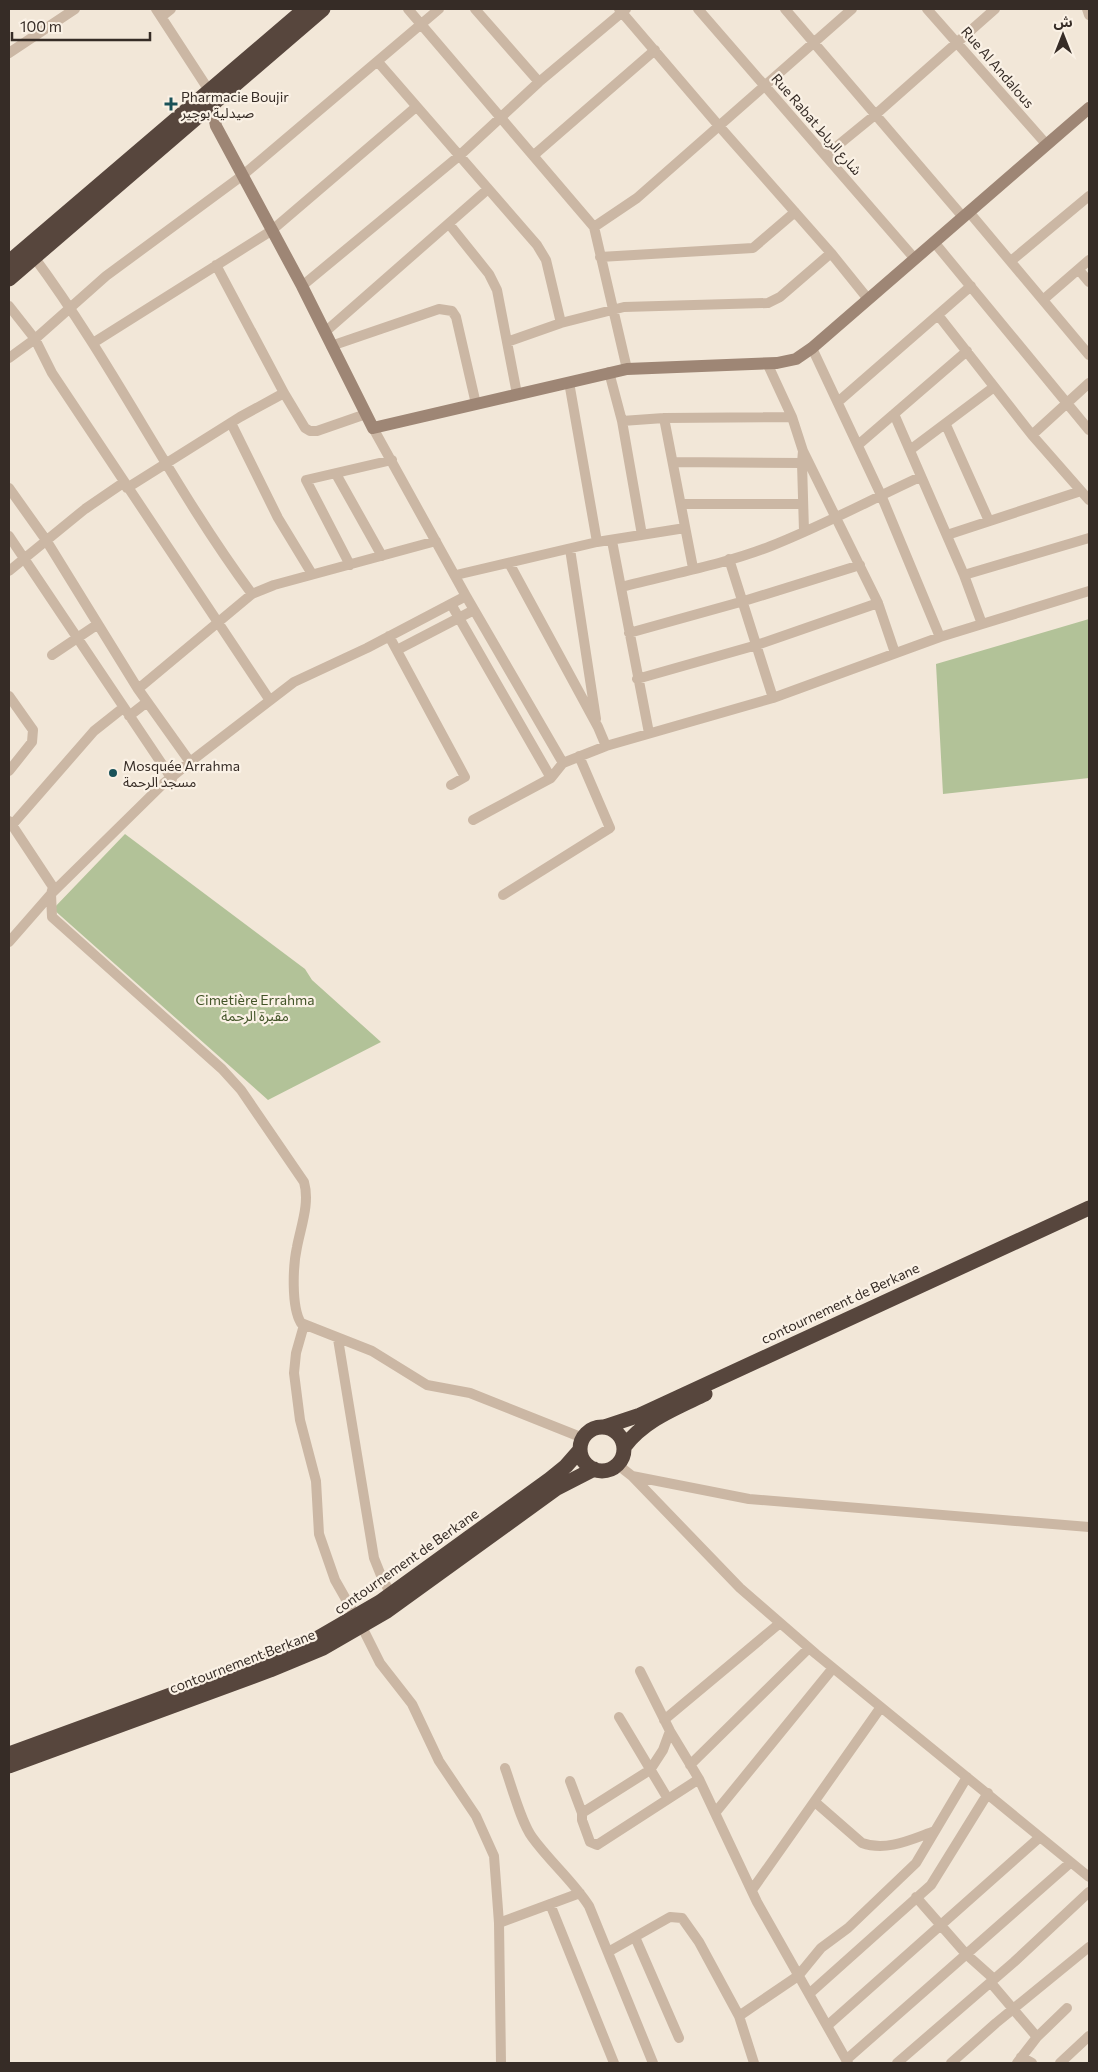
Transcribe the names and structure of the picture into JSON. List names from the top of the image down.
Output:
{
  "streets": {
    "highway": ["contournement de Berkane", "contournement Berkane"],
    "street": ["Rue Al Andalous", "Rue Rabat شارع الرباط"]
  },
  "crossings": [
    ["contournement de Berkane", "contournement Berkane"]
  ],
  "parks": ["Cimetière Errahma مقبرة الرحمة"],
  "places": {
    "health": ["Pharmacie Boujir صيدلية بوجير"],
    "other": ["Mosquée Arrahma مسجد الرحمة"]
  },
  "scale_bar": "100 m",
  "north": "top"
}
